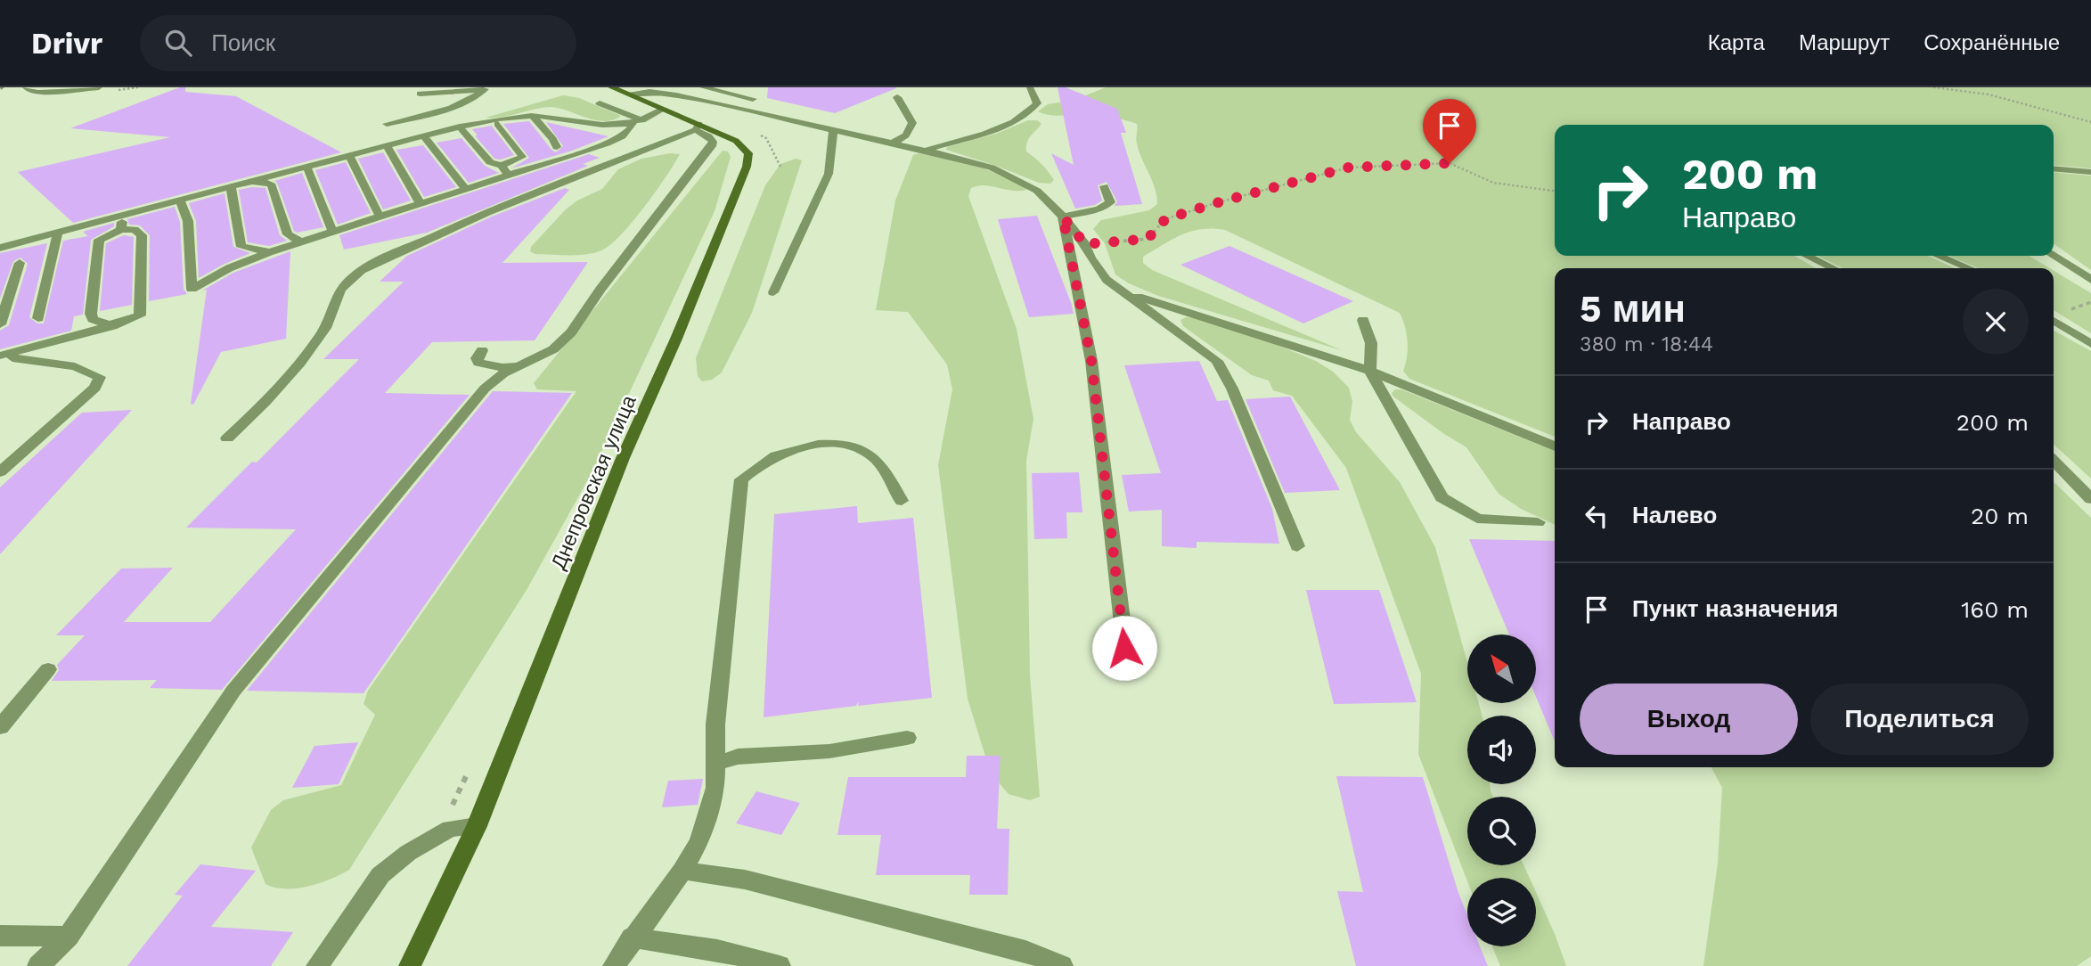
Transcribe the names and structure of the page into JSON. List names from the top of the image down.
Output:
{
  "streets": {
    "main road": ["Днепровская улица"]
  },
  "north": "top left",
  "page": {
    "header": "Drivr",
    "search": "Поиск",
    "nav": ["Карта", "Маршрут", "Сохранённые"],
    "turn": ["200 m", "Направо"],
    "heading": ["5 мин", "380 m · 18:44"],
    "list": [
      {
        "name": "Направо",
        "value": "200 m"
      },
      {
        "name": "Налево",
        "value": "20 m"
      },
      {
        "name": "Пункт назначения",
        "value": "160 m"
      }
    ],
    "buttons": ["Выход", "Поделиться"]
  }
}
